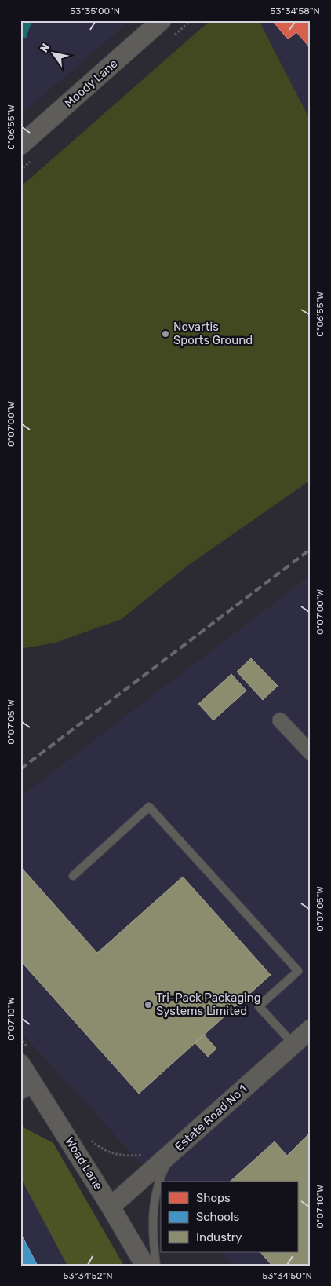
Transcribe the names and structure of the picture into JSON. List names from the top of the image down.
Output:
{
  "streets": {
    "street": ["Moody Lane", "Estate Road No 1", "Woad Lane"]
  },
  "crossings": [
    ["Estate Road No 1", "Woad Lane"]
  ],
  "places": ["Novartis Sports Ground", "Tri-Pack Packaging Systems Limited"],
  "legend": ["Shops", "Schools", "Industry"],
  "north": "top left",
  "coordinates": [
    "53°35'00\"N",
    "53°34'58\"N",
    "0°06'55\"W",
    "0°07'00\"W",
    "0°07'05\"W",
    "0°07'10\"W",
    "53°34'52\"N",
    "53°34'50\"N"
  ]
}
